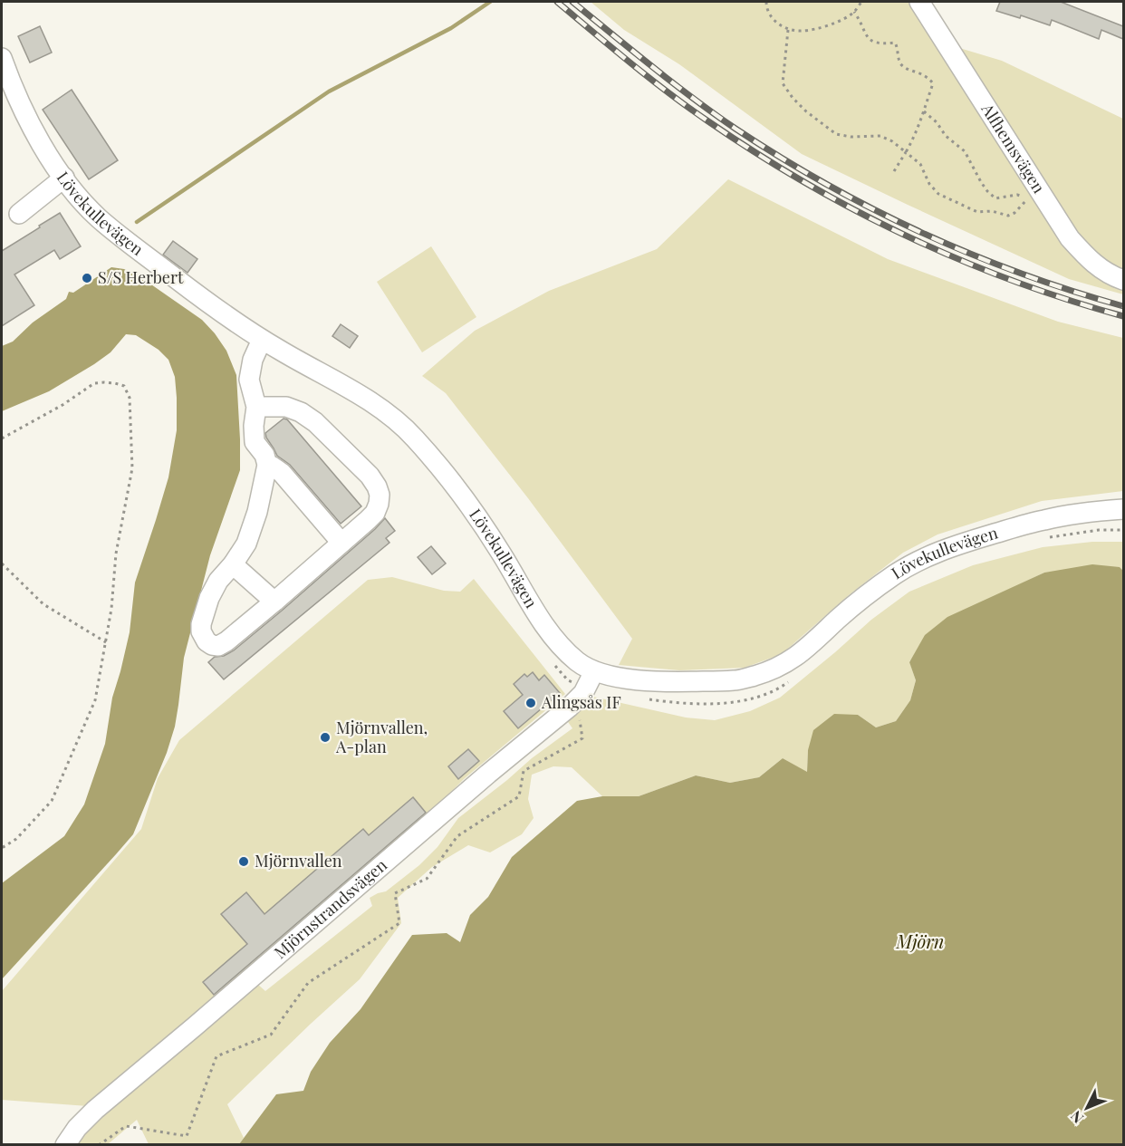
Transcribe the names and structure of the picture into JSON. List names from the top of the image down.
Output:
{
  "streets": {
    "street": ["Alfhemsvägen", "Lövekullevägen", "Mjörnstrandsvägen"]
  },
  "crossings": [
    ["Lövekullevägen", "Mjörnstrandsvägen"]
  ],
  "water": ["Mjörn"],
  "places": [
    "S/S Herbert",
    "Alingsås IF",
    "Mjörnvallen, A-plan",
    "Mjörnvallen"
  ],
  "north": "bottom left"
}
